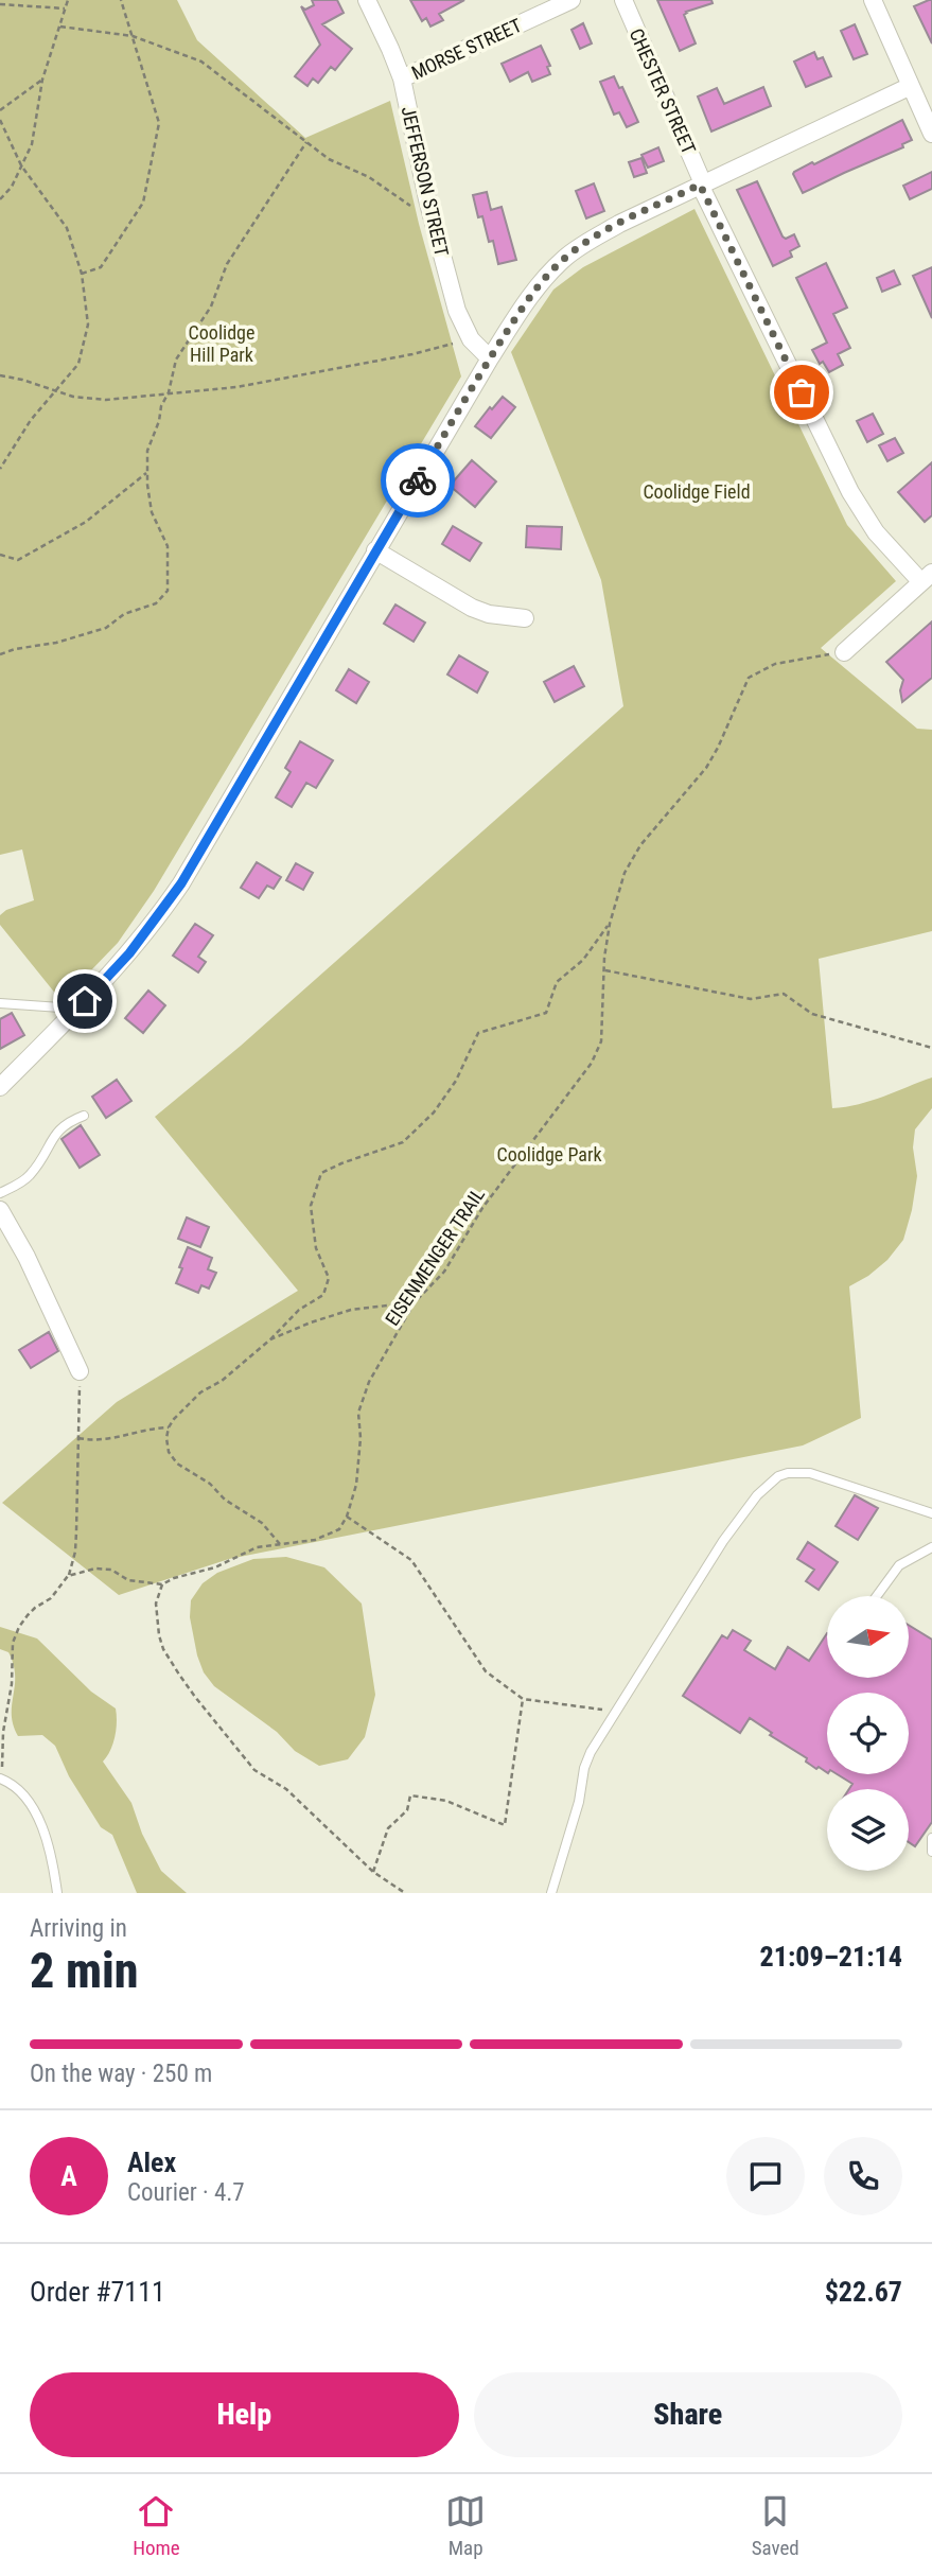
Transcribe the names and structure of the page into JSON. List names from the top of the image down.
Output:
{
  "streets": {
    "street": ["MORSE STREET", "CHESTER STREET", "JEFFERSON STREET"],
    "path": ["EISENMENGER TRAIL"]
  },
  "crossings": [
    ["MORSE STREET", "JEFFERSON STREET"]
  ],
  "parks": ["Coolidge Hill Park", "Coolidge Field", "Coolidge Park"],
  "north": "right",
  "page": {
    "heading": ["2 min", "Arriving in", "21:09–21:14"],
    "panel": [
      "Alex",
      "Courier · 4.7",
      "Order #7111",
      "$22.67"
    ],
    "bar": "On the way · 250 m",
    "round": "A",
    "buttons": ["Help", "Share"],
    "tabs": ["Home", "Map", "Saved"]
  }
}
